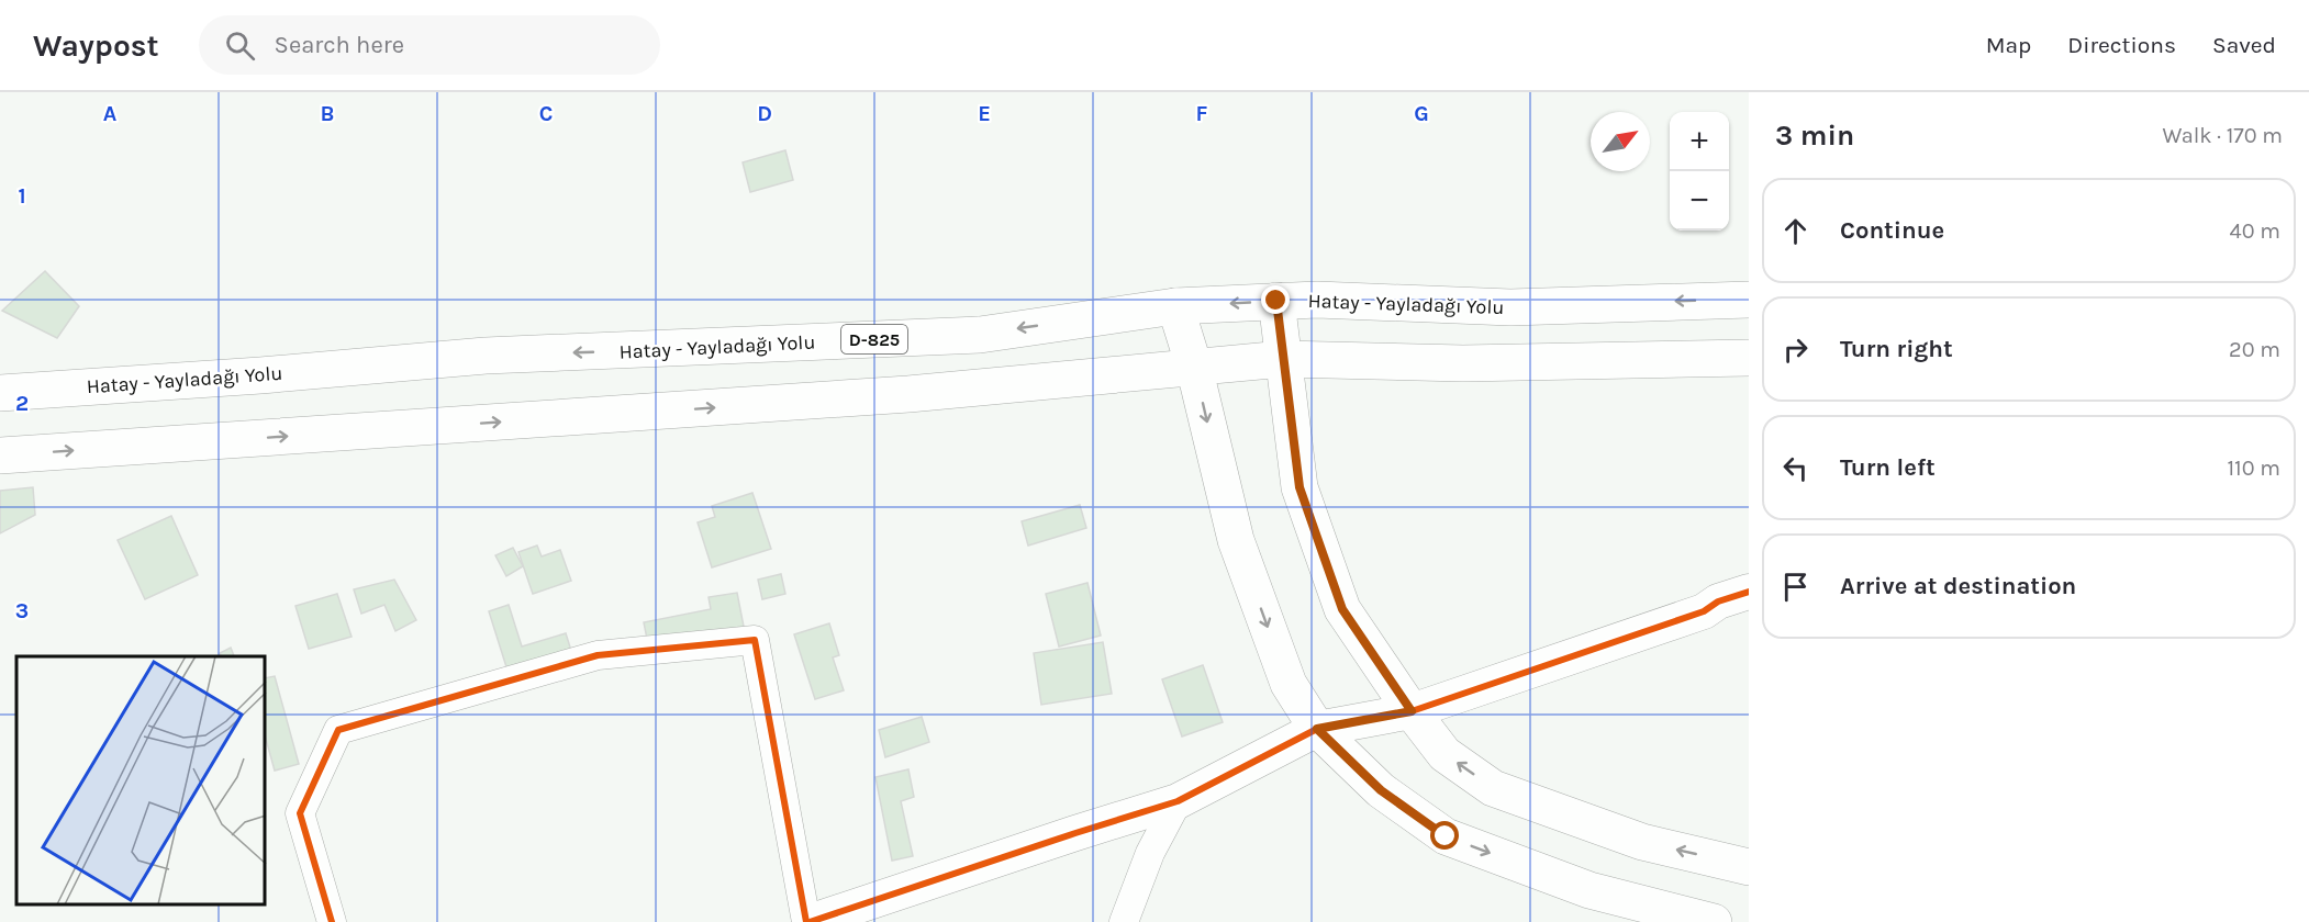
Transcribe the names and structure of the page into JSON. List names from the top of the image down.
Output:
{
  "streets": {
    "main road": ["Hatay - Yayladağı Yolu", "D-825"]
  },
  "north": "top right",
  "page": {
    "header": "Waypost",
    "search": "Search here",
    "nav": ["Map", "Directions", "Saved"],
    "heading": ["3 min", "Walk · 170 m"],
    "map_buttons": ["+", "−"],
    "list": [
      ["Continue", "40 m"],
      ["Turn right", "20 m"],
      ["Turn left", "110 m"],
      "Arrive at destination"
    ]
  },
  "grid": {
    "columns": [
      "A",
      "B",
      "C",
      "D",
      "E",
      "F",
      "G"
    ],
    "rows": ["1", "2", "3"]
  }
}
